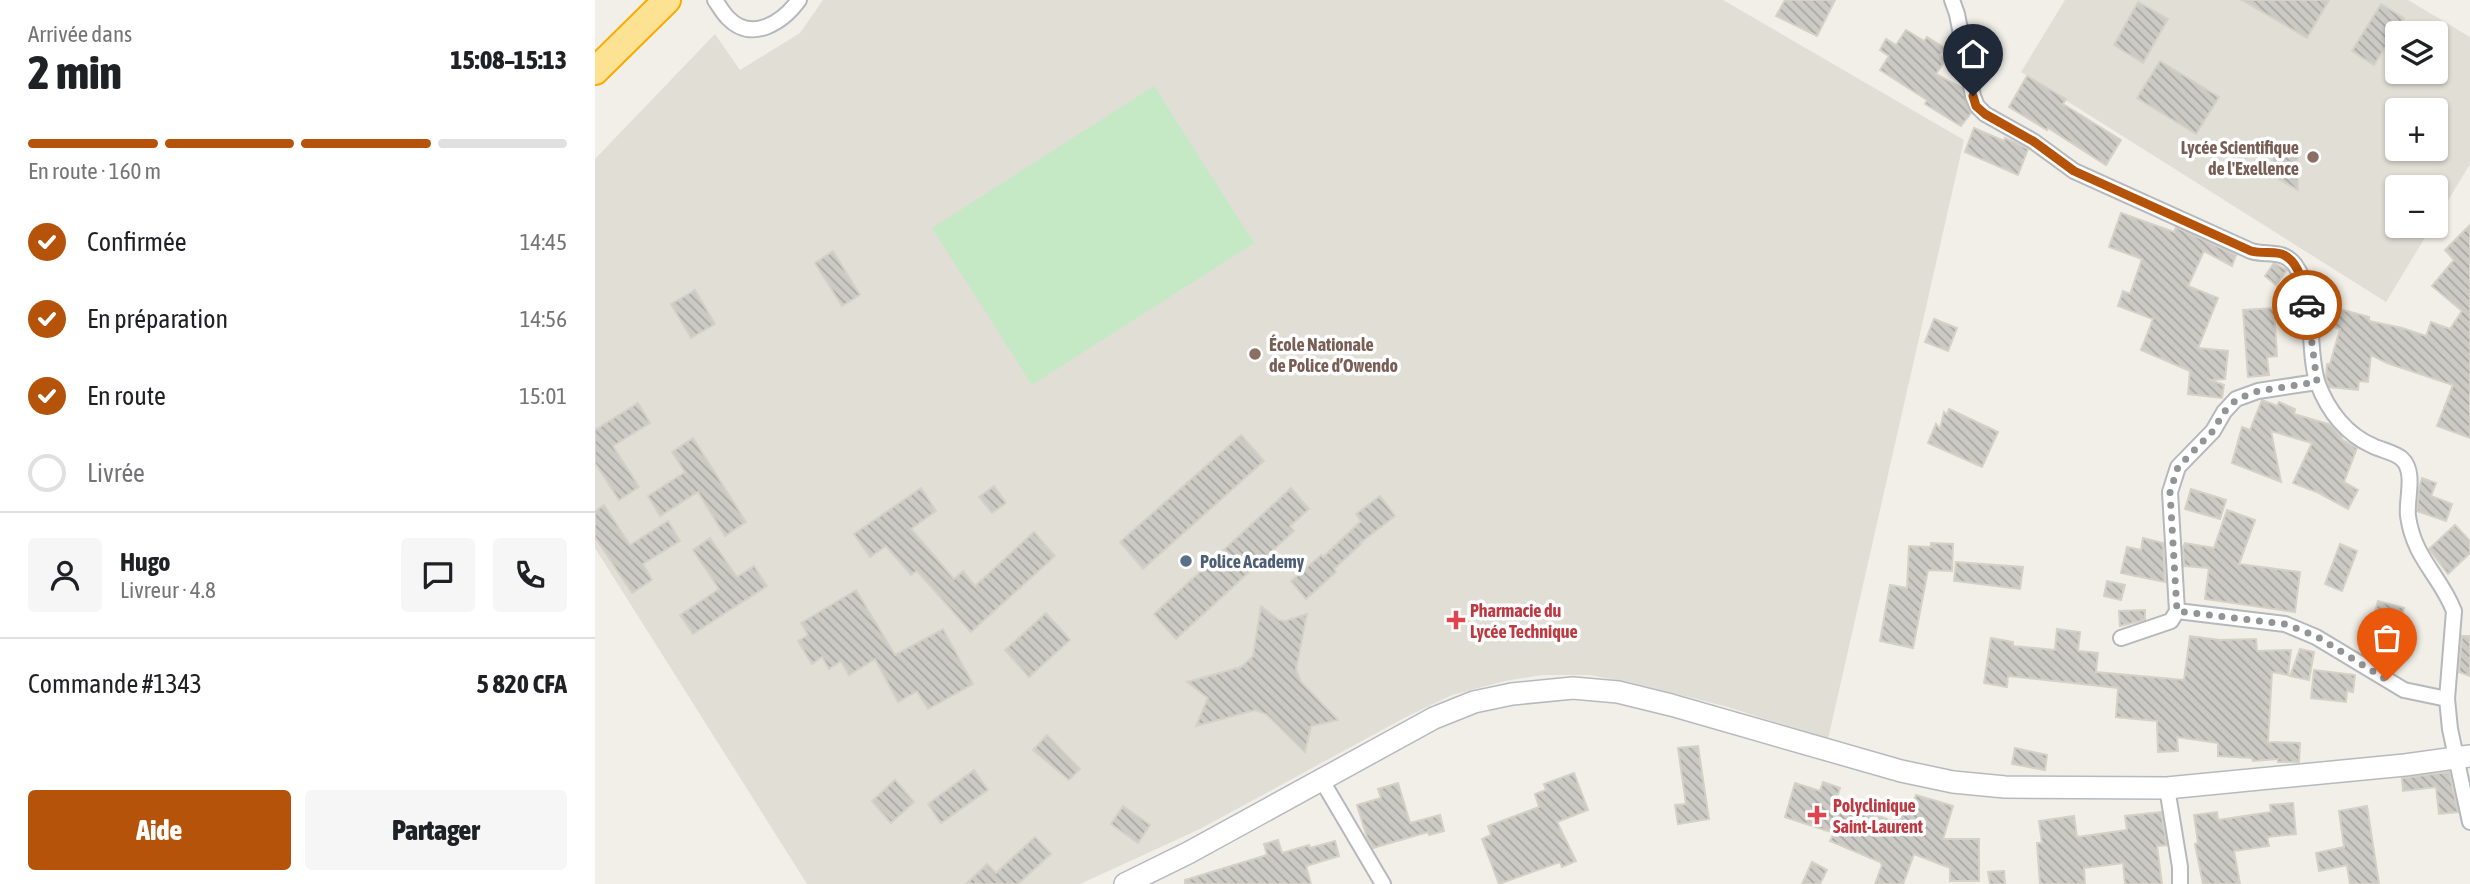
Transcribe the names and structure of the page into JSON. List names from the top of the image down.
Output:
{
  "places": {
    "other": ["Lycée Scientifique de l'Exellence", "École Nationale de Police d’Owendo", "Police Academy"],
    "health": ["Pharmacie du Lycée Technique", "Polyclinique Saint-Laurent"]
  },
  "page": {
    "heading": ["2 min", "Arrivée dans", "15:08–15:13"],
    "panel": [
      "Hugo",
      "Livreur · 4.8",
      "Commande #1343",
      "5 820 CFA"
    ],
    "map_buttons": ["+", "−"],
    "bar": "En route · 160 m",
    "list": [
      ["Confirmée", "14:45"],
      ["En préparation", "14:56"],
      ["En route", "15:01"],
      "Livrée"
    ],
    "buttons": ["Aide", "Partager"]
  }
}
